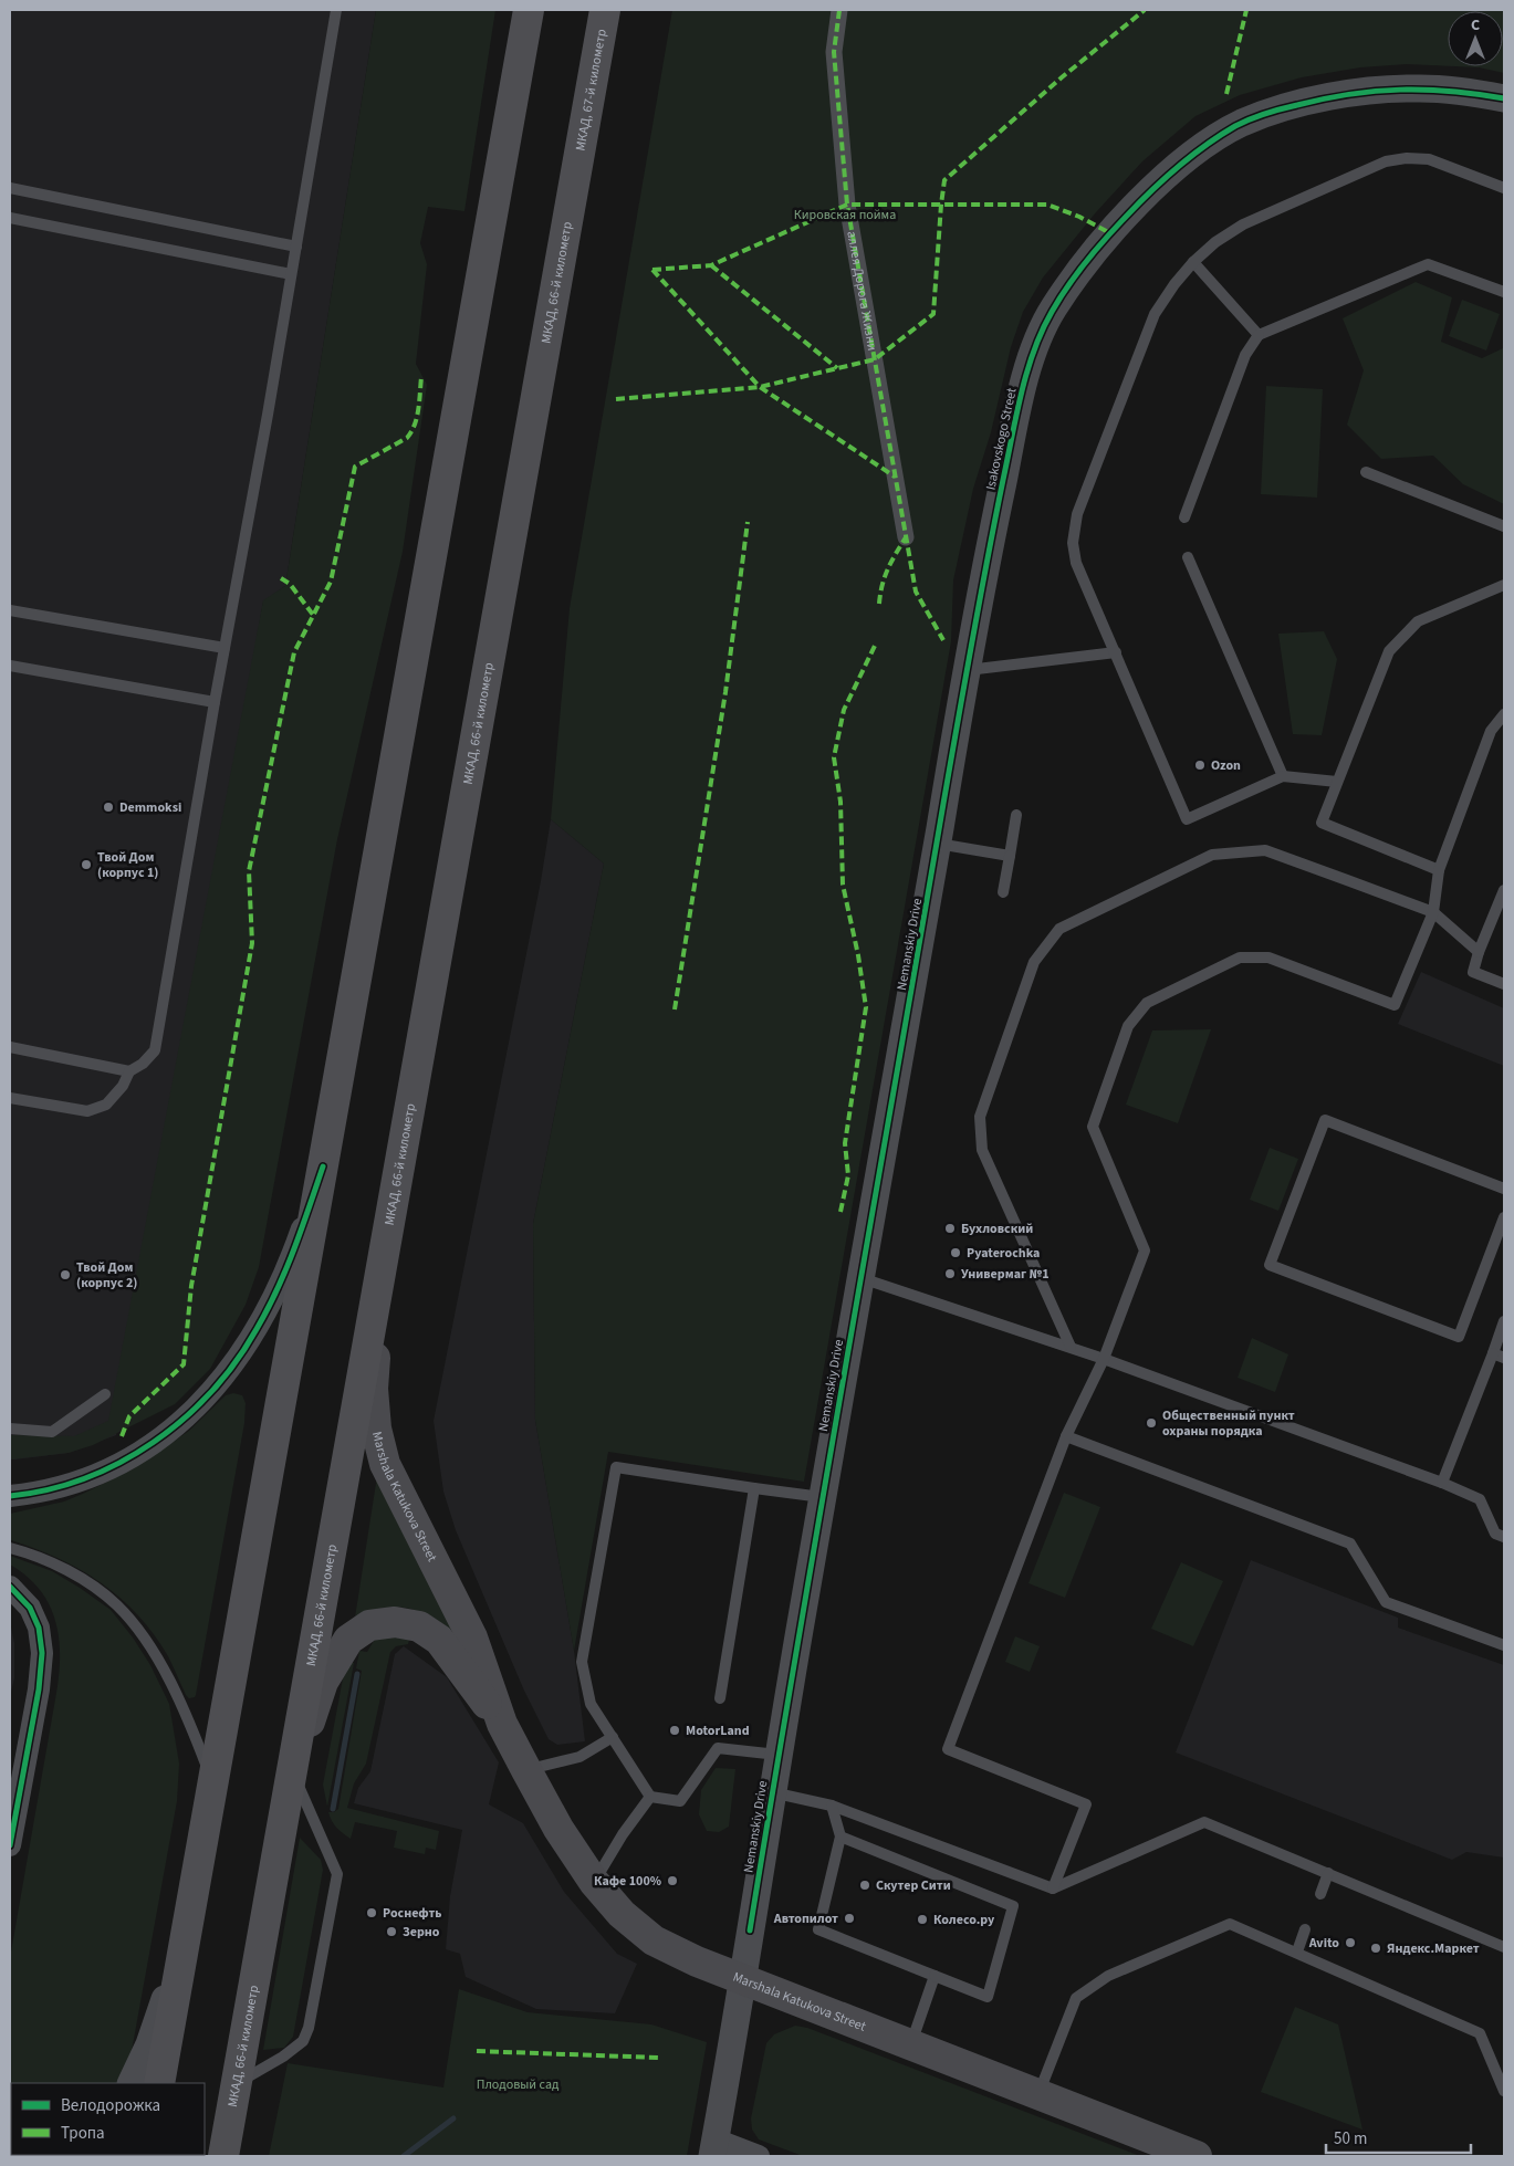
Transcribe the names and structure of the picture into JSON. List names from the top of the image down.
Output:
{
  "streets": {
    "highway": ["МКАД, 67-й километр", "МКАД, 66-й километр"],
    "main road": ["Marshala Katukova Street"],
    "street": ["аллея Дорога Жизни", "Isakovskogo Street", "Nemanskiy Drive"]
  },
  "crossings": [
    ["МКАД, 67-й километр", "МКАД, 66-й километр"],
    ["МКАД, 66-й километр", "Marshala Katukova Street"],
    ["Isakovskogo Street", "Nemanskiy Drive"],
    ["Nemanskiy Drive", "Marshala Katukova Street"]
  ],
  "parks": ["Кировская пойма", "Плодовый сад"],
  "places": [
    "Ozon",
    "Demmoksi",
    "Твой Дом (корпус 1)",
    "Бухловский",
    "Pyaterochka",
    "Универмаг №1",
    "Твой Дом (корпус 2)",
    "Общественный пункт охраны порядка",
    "MotorLand",
    "Кафе 100%",
    "Скутер Сити",
    "Роснефть",
    "Автопилот",
    "Колесо.ру",
    "Зерно",
    "Avito",
    "Яндекс.Маркет"
  ],
  "legend": ["Велодорожка", "Тропа"],
  "scale_bar": "50 m",
  "north": "top"
}
